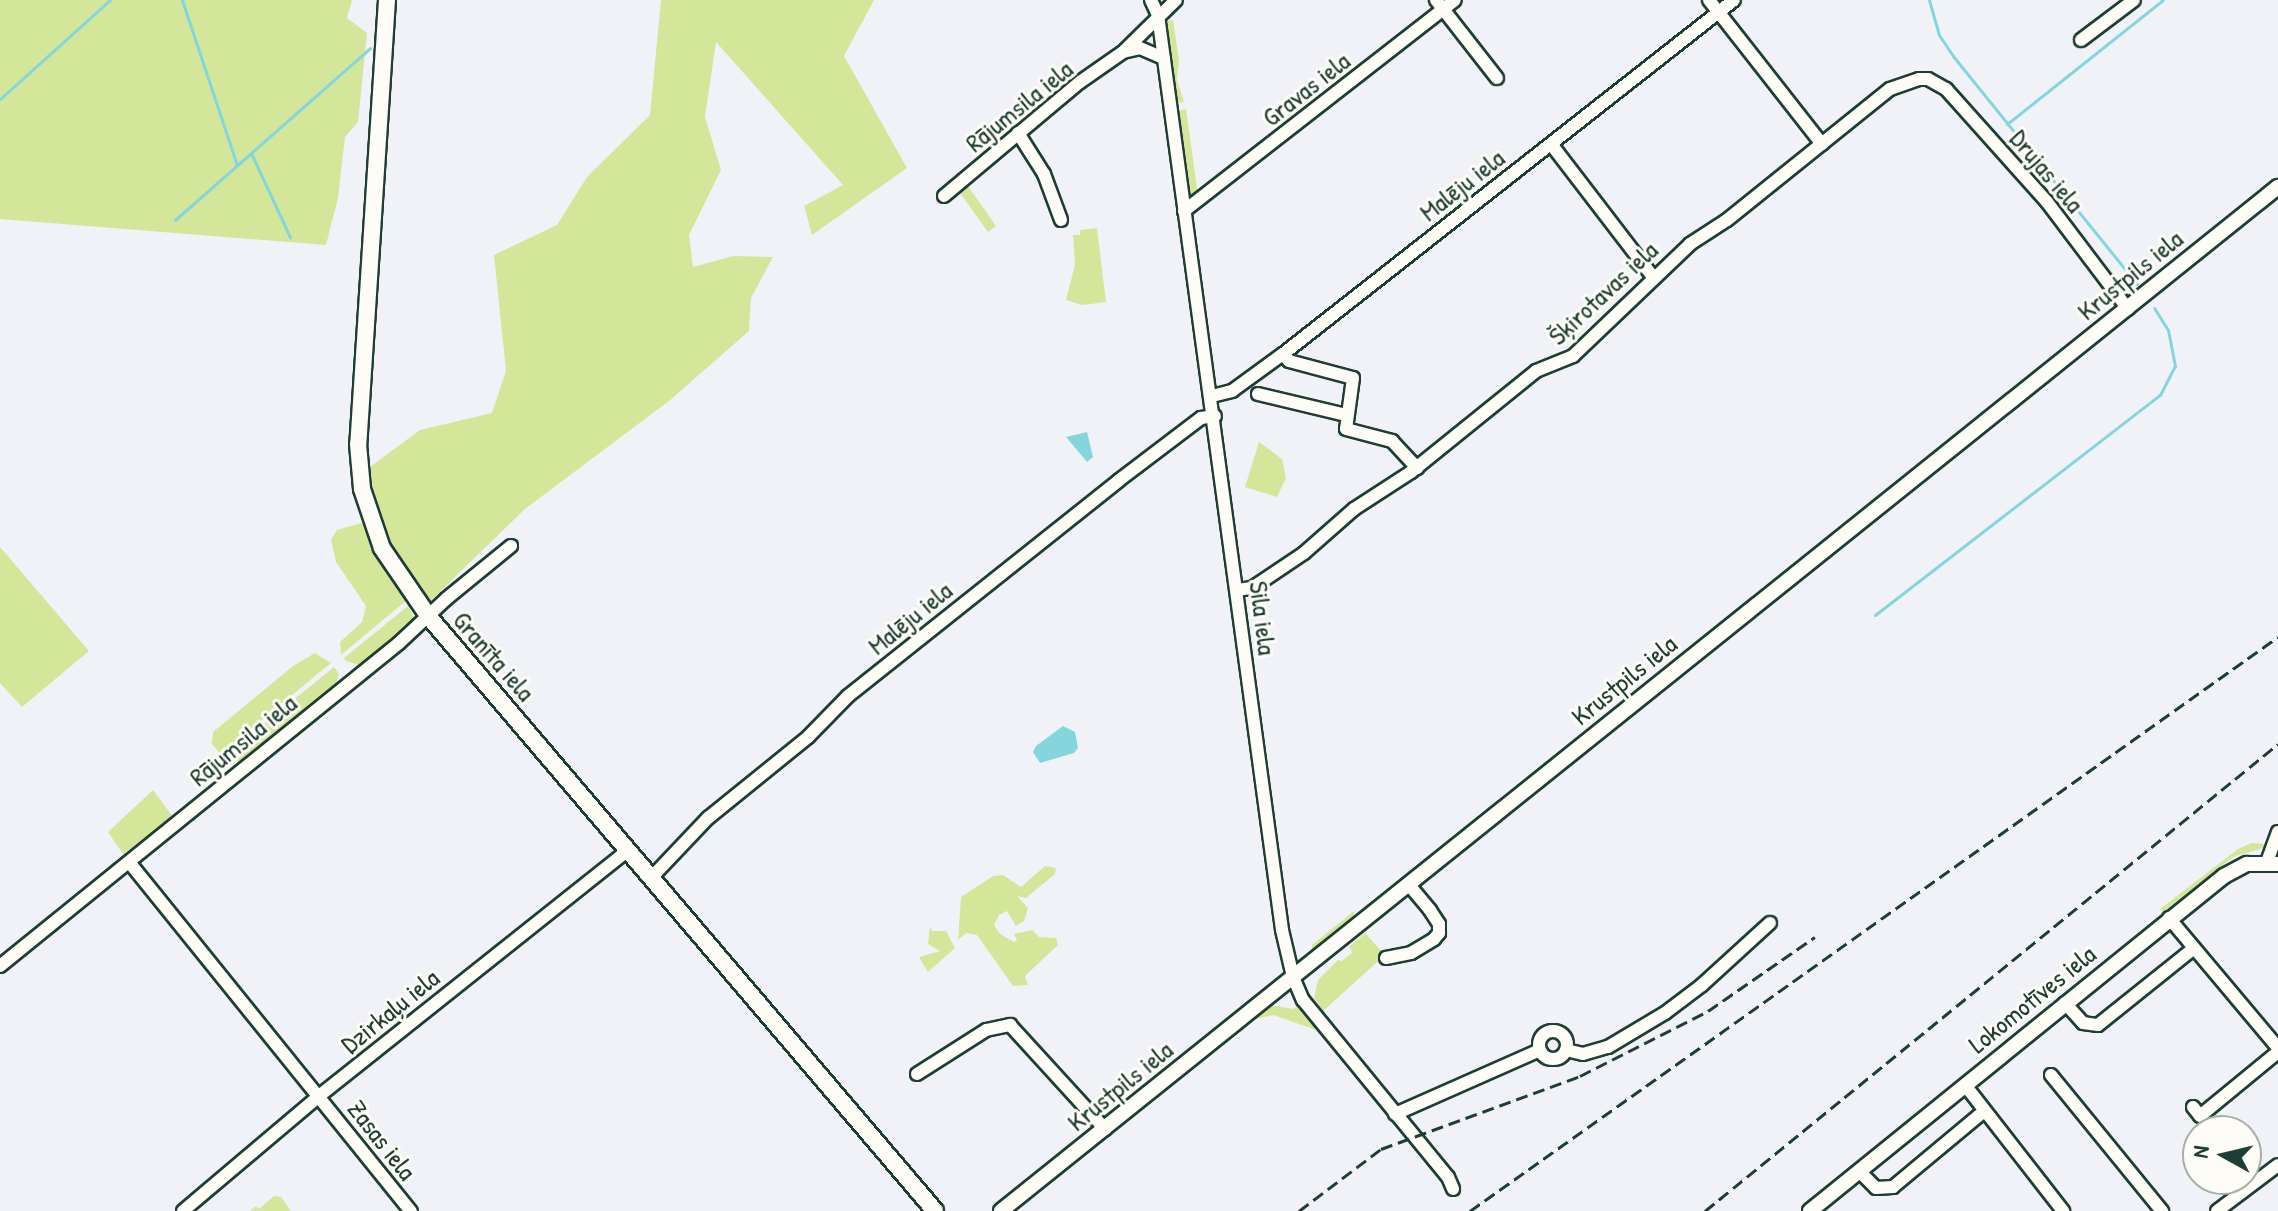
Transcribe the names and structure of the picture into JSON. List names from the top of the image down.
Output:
{
  "streets": {
    "main road": ["Granīta iela"],
    "street": [
      "Gravas iela",
      "Rājumsila iela",
      "Drujas iela",
      "Malēju iela",
      "Krustpils iela",
      "Šķirotavas iela",
      "Sila iela",
      "Lokomotīves iela",
      "Dzirkaļu iela",
      "Zasas iela"
    ]
  },
  "crossings": [
    ["Gravas iela", "Sila iela"],
    ["Rājumsila iela", "Sila iela"],
    ["Rājumsila iela", "Granīta iela"],
    ["Rājumsila iela", "Zasas iela"],
    ["Drujas iela", "Krustpils iela"],
    ["Drujas iela", "Šķirotavas iela"],
    ["Malēju iela", "Sila iela"],
    ["Malēju iela", "Granīta iela"],
    ["Krustpils iela", "Sila iela"],
    ["Šķirotavas iela", "Sila iela"],
    ["Granīta iela", "Dzirkaļu iela"],
    ["Dzirkaļu iela", "Zasas iela"]
  ],
  "north": "left"
}
